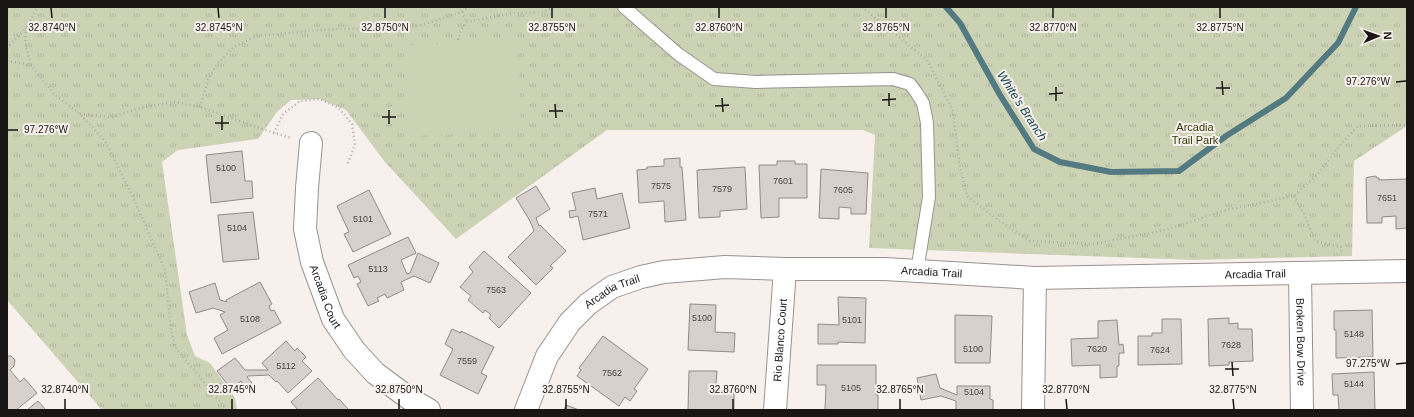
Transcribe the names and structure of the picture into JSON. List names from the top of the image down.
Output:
{
  "streets": {
    "street": [
      "Arcadia Trail",
      "Arcadia Court",
      "Rio Blanco Court",
      "Broken Bow Drive"
    ]
  },
  "crossings": [
    ["Arcadia Trail", "Rio Blanco Court"],
    ["Arcadia Trail", "Broken Bow Drive"]
  ],
  "water": ["White's Branch"],
  "parks": ["Arcadia Trail Park"],
  "house_numbers": [
    "5100",
    "7601",
    "7575",
    "7579",
    "7605",
    "7651",
    "7571",
    "5101",
    "5104",
    "5113",
    "7563",
    "5100",
    "5108",
    "5101",
    "5148",
    "7628",
    "5100",
    "7620",
    "7624",
    "7559",
    "5112",
    "7562",
    "5144",
    "5105",
    "5104"
  ],
  "north": "right",
  "coordinates": [
    "32.8740°N",
    "32.8745°N",
    "32.8750°N",
    "32.8755°N",
    "32.8760°N",
    "32.8765°N",
    "32.8770°N",
    "32.8775°N",
    "97.276°W",
    "97.275°W"
  ]
}
